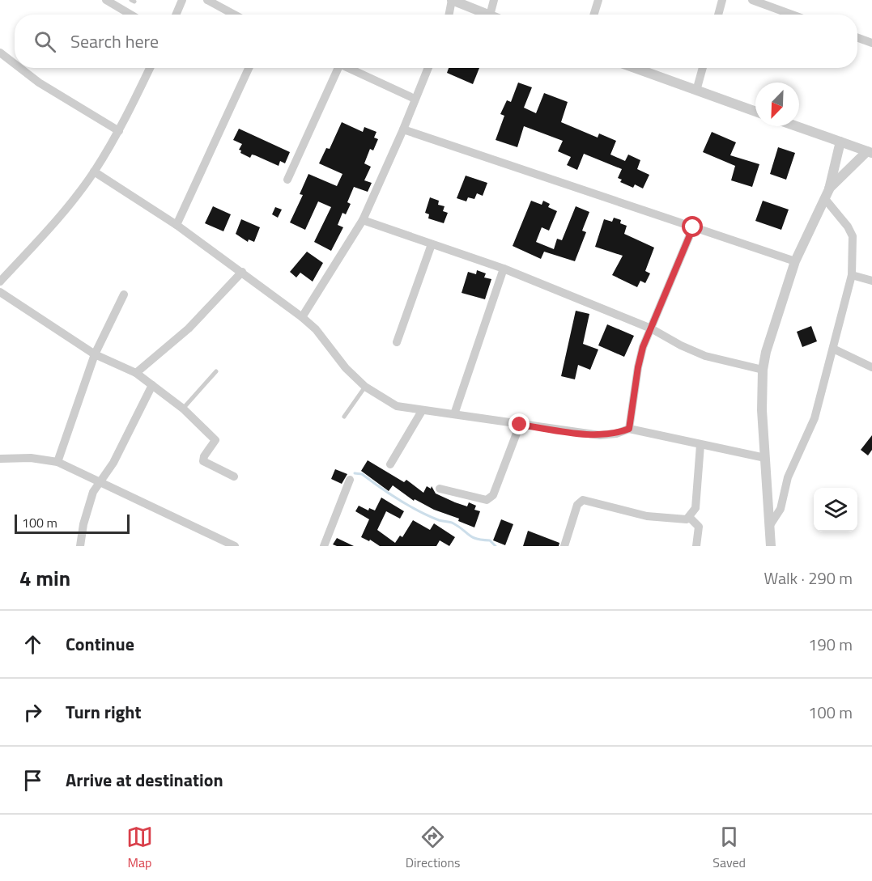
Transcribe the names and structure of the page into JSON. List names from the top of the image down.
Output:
{
  "scale_bar": "100 m",
  "north": "bottom left",
  "page": {
    "search": "Search here",
    "scale": "100 m",
    "heading": ["4 min", "Walk · 290 m"],
    "list": [
      ["Continue", "190 m"],
      ["Turn right", "100 m"],
      "Arrive at destination"
    ],
    "nav": ["Map", "Directions", "Saved"]
  }
}
